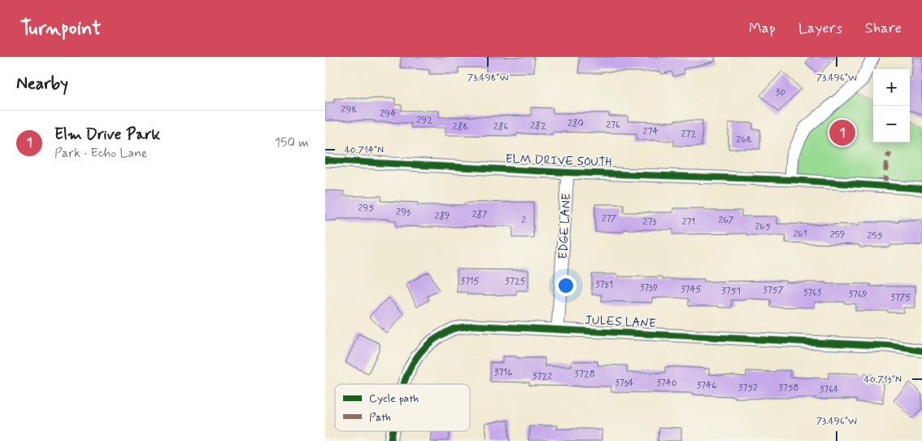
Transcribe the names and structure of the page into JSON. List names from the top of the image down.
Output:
{
  "streets": {
    "street": ["ELM DRIVE SOUTH", "EDGE LANE", "JULES LANE"]
  },
  "crossings": [
    ["ELM DRIVE SOUTH", "EDGE LANE"],
    ["EDGE LANE", "JULES LANE"]
  ],
  "house_numbers": [
    "30",
    "298",
    "294",
    "292",
    "280",
    "276",
    "282",
    "288",
    "286",
    "274",
    "272",
    "268",
    "295",
    "293",
    "287",
    "289",
    "277",
    "2",
    "267",
    "273",
    "271",
    "265",
    "261",
    "259",
    "255",
    "3715",
    "3725",
    "3731",
    "3739",
    "3745",
    "3757",
    "3751",
    "3763",
    "3769",
    "3775",
    "3716",
    "3728",
    "3722",
    "3734",
    "3740",
    "3746",
    "3752",
    "3758",
    "3764"
  ],
  "legend": ["Cycle path", "Path"],
  "page": {
    "header": "Turnpoint",
    "nav": ["Map", "Layers", "Share"],
    "heading": "Nearby",
    "map_buttons": ["+", "−"],
    "list": [
      {
        "mark": "1",
        "name": "Elm Drive Park",
        "note": "Park · Echo Lane",
        "value": "150 m"
      }
    ],
    "pins": "1"
  },
  "coordinates": [
    "73.498°W",
    "73.496°W",
    "40.714°N",
    "40.713°N"
  ]
}
